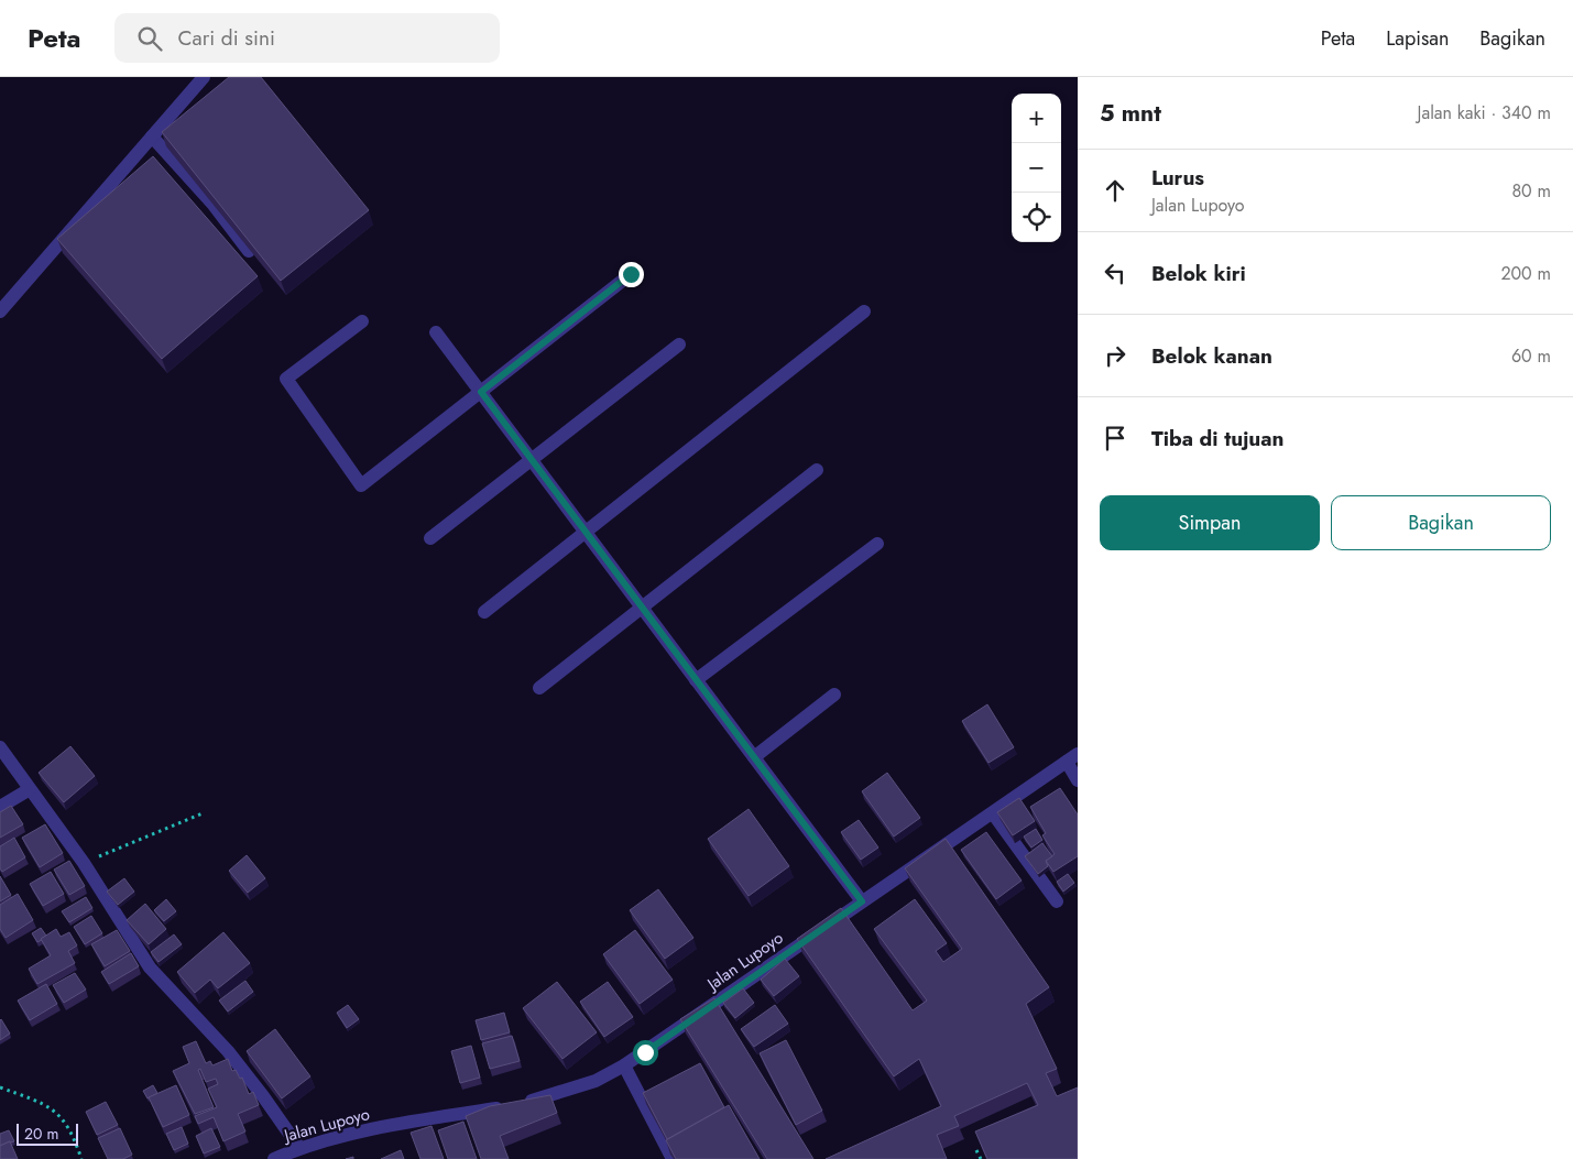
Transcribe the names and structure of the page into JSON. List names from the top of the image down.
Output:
{
  "streets": {
    "street": ["Jalan Lupoyo"]
  },
  "scale_bar": "20 m",
  "page": {
    "header": "Peta",
    "search": "Cari di sini",
    "nav": ["Peta", "Lapisan", "Bagikan"],
    "heading": ["5 mnt", "Jalan kaki · 340 m"],
    "map_buttons": ["+", "−"],
    "list": [
      ["Lurus", "Jalan Lupoyo", "80 m"],
      ["Belok kiri", "200 m"],
      ["Belok kanan", "60 m"],
      "Tiba di tujuan"
    ],
    "buttons": ["Simpan", "Bagikan"],
    "scale": "20 m"
  }
}
